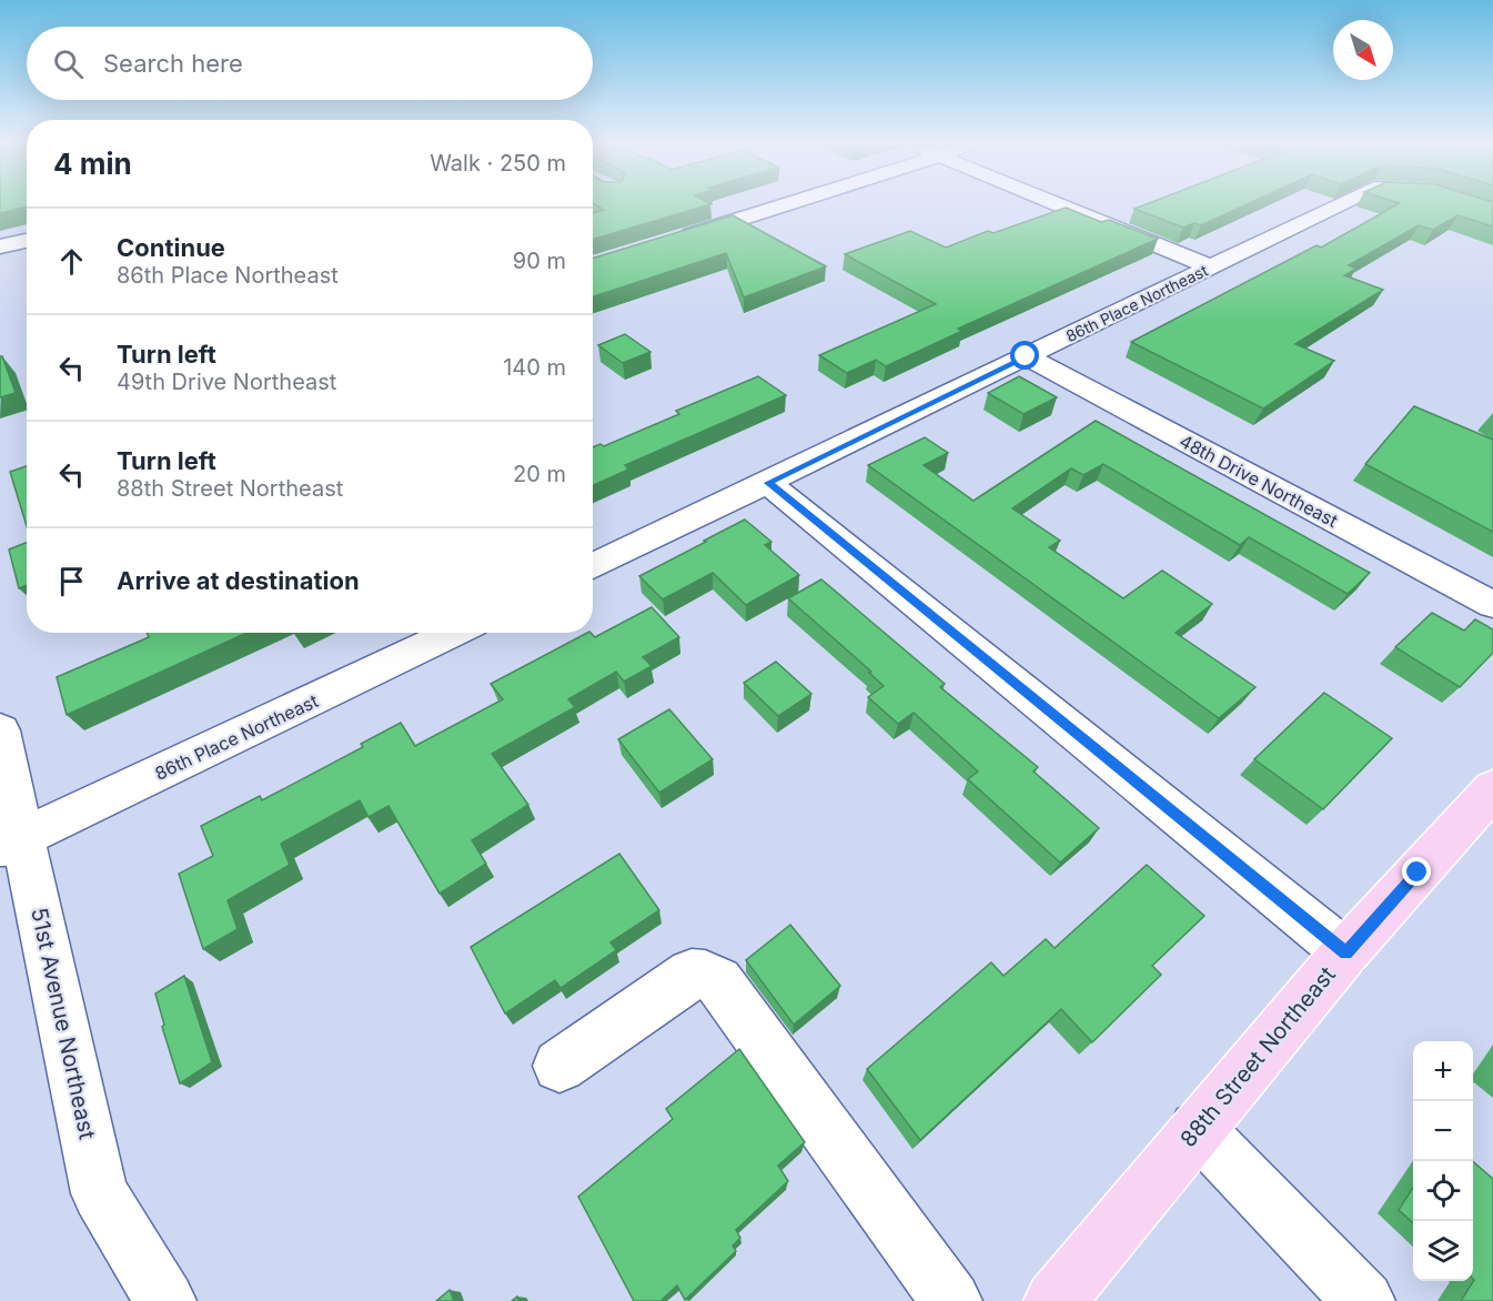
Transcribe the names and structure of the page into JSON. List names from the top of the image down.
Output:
{
  "streets": {
    "main road": ["88th Street Northeast"],
    "street": ["86th Place Northeast", "48th Drive Northeast", "51st Avenue Northeast"]
  },
  "crossings": [
    ["86th Place Northeast", "48th Drive Northeast"],
    ["86th Place Northeast", "51st Avenue Northeast"]
  ],
  "north": "bottom right",
  "page": {
    "search": "Search here",
    "heading": ["4 min", "Walk · 250 m"],
    "list": [
      ["Continue", "86th Place Northeast", "90 m"],
      ["Turn left", "49th Drive Northeast", "140 m"],
      ["Turn left", "88th Street Northeast", "20 m"],
      "Arrive at destination"
    ],
    "map_buttons": ["+", "−"]
  }
}
